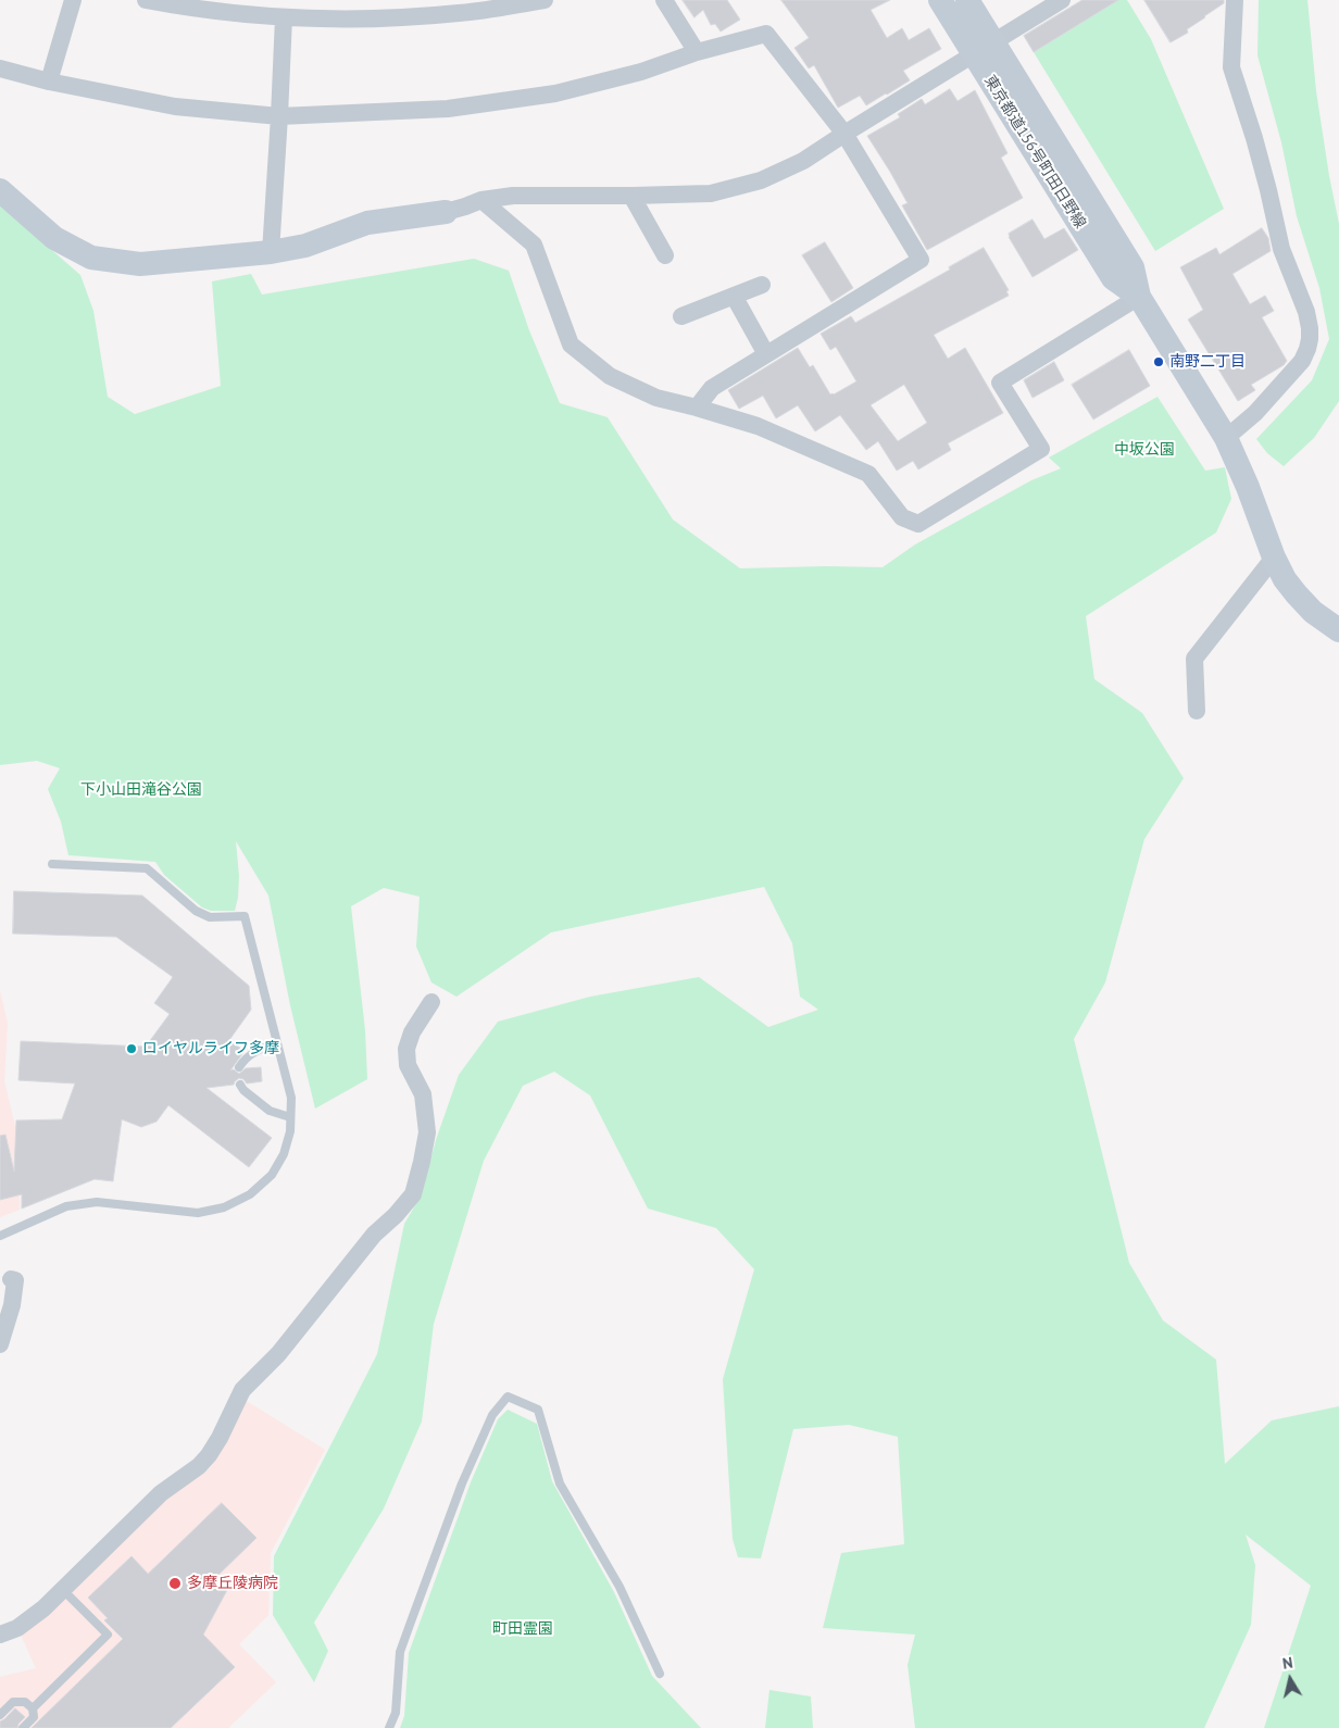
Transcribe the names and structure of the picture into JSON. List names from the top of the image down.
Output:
{
  "streets": {
    "street": ["東京都道156号町田日野線"]
  },
  "parks": ["中坂公園", "下小山田滝谷公園", "町田霊園"],
  "places": ["南野二丁目", "ロイヤルライフ多摩", "多摩丘陵病院"],
  "north": "top"
}
